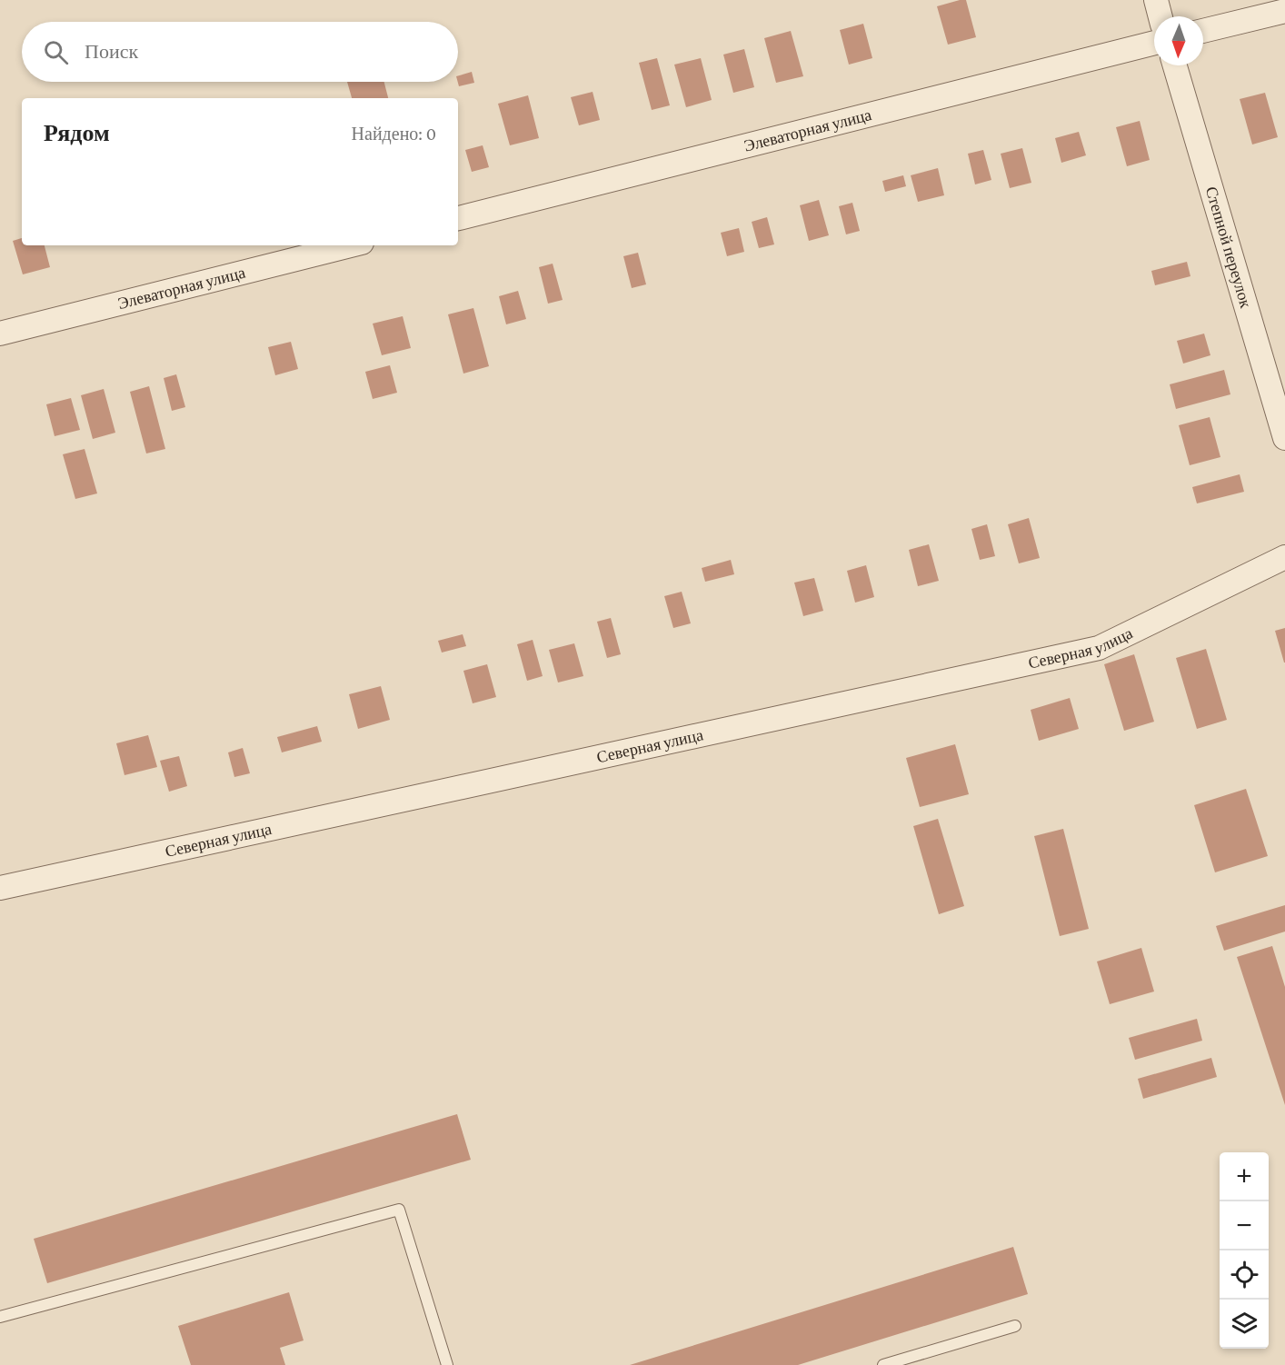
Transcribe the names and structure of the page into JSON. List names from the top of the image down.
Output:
{
  "streets": {
    "street": ["Элеваторная улица", "Степной переулок", "Северная улица"]
  },
  "north": "bottom",
  "page": {
    "search": "Поиск",
    "heading": ["Рядом", "Найдено: 0"],
    "map_buttons": ["+", "−"]
  }
}
